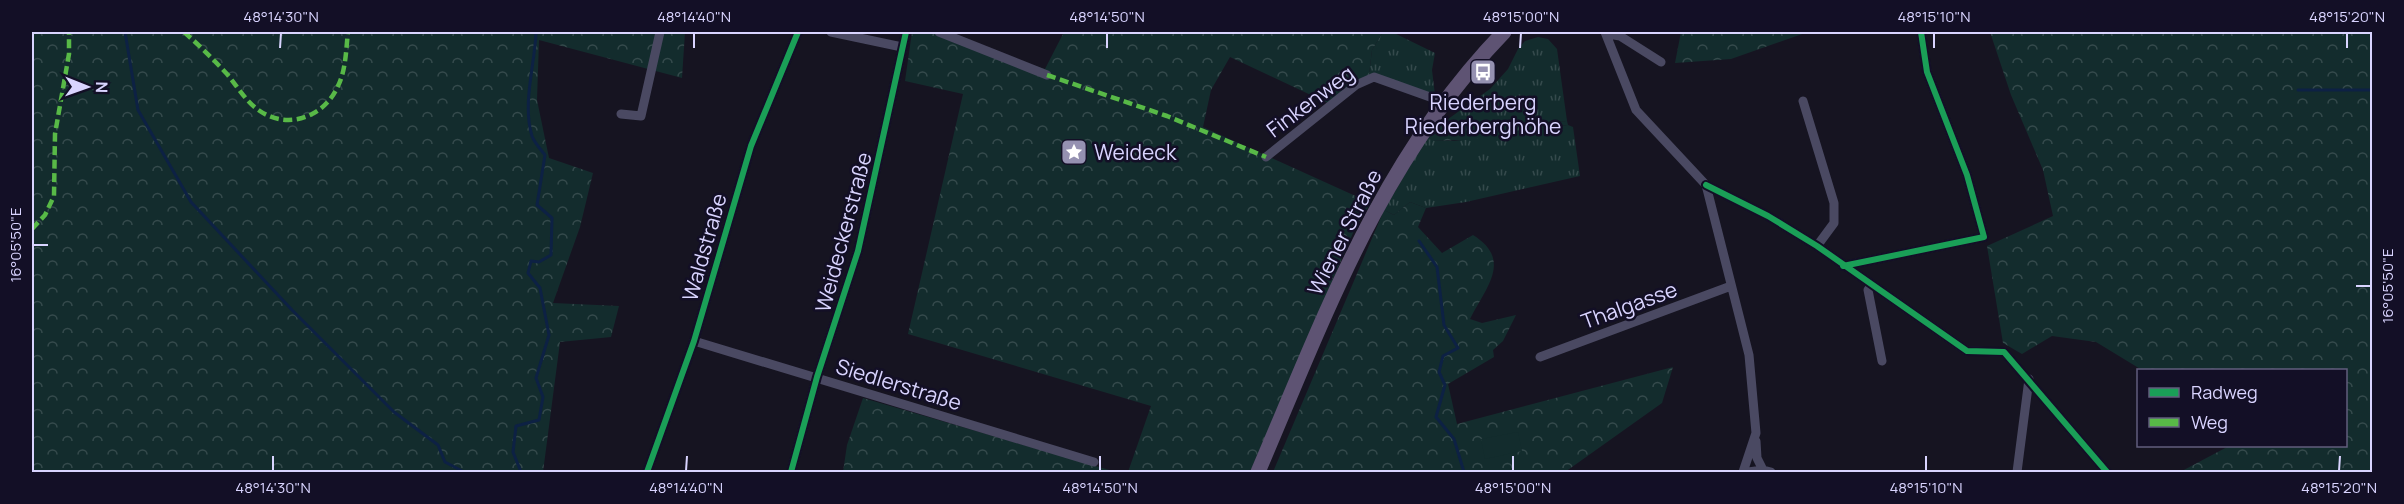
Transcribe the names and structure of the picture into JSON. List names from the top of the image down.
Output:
{
  "streets": {
    "main road": ["Wiener Straße"],
    "street": [
      "Finkenweg",
      "Weideckerstraße",
      "Waldstraße",
      "Thalgasse",
      "Siedlerstraße"
    ]
  },
  "crossings": [
    ["Finkenweg", "Wiener Straße"],
    ["Weideckerstraße", "Siedlerstraße"],
    ["Waldstraße", "Siedlerstraße"]
  ],
  "places": {
    "bus stop": ["Riederberg Riederberghöhe"],
    "place": ["Weideck"]
  },
  "legend": ["Radweg", "Weg"],
  "north": "right",
  "coordinates": [
    "48°14'30\"N",
    "48°14'40\"N",
    "48°14'50\"N",
    "48°15'00\"N",
    "48°15'10\"N",
    "48°15'20\"N",
    "16°05'50\"E"
  ]
}
